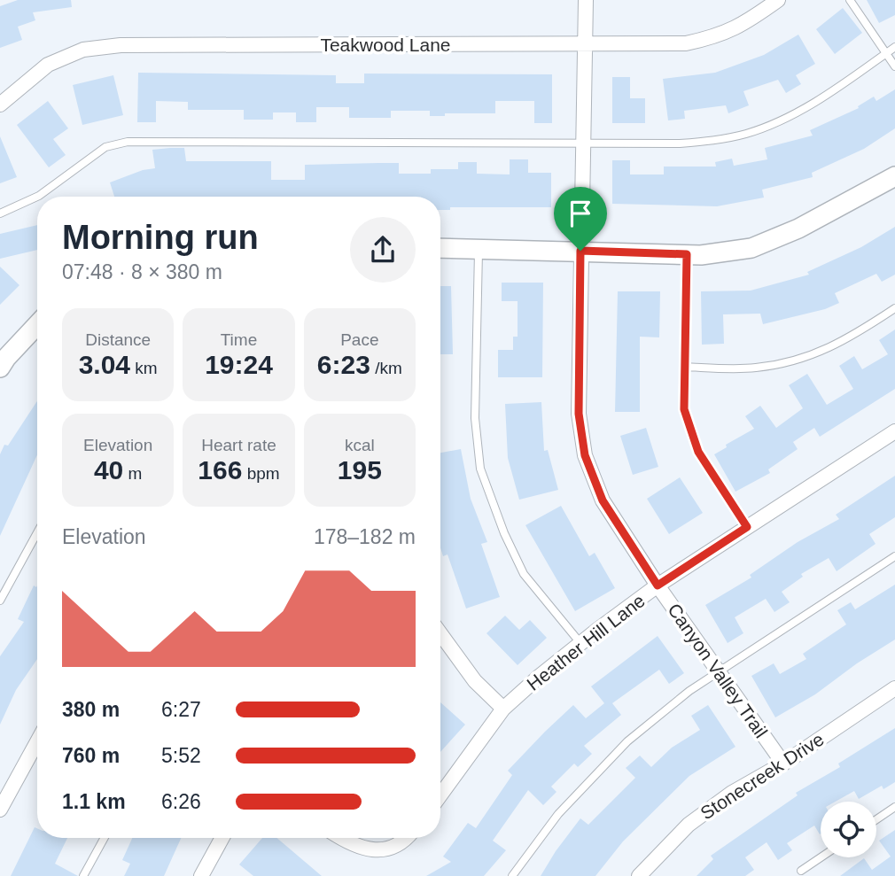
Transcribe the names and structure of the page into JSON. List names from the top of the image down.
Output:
{
  "streets": {
    "street": [
      "Teakwood Lane",
      "Heather Hill Lane",
      "Canyon Valley Trail",
      "Stonecreek Drive"
    ]
  },
  "crossings": [
    ["Teakwood Lane", "Canyon Valley Trail"],
    ["Heather Hill Lane", "Canyon Valley Trail"],
    ["Canyon Valley Trail", "Stonecreek Drive"]
  ],
  "page": {
    "heading": ["Morning run", "07:48 · 8 × 380 m"],
    "stats": [
      ["Distance", "3.04 km"],
      ["Time", "19:24"],
      ["Pace", "6:23 /km"],
      ["Elevation", "40 m"],
      ["Heart rate", "166 bpm"],
      ["kcal", "195"]
    ],
    "chart": ["Elevation", "178–182 m"],
    "list": [
      {
        "name": "380 m",
        "note": "6:27"
      },
      {
        "name": "760 m",
        "note": "5:52"
      },
      {
        "name": "1.1 km",
        "note": "6:26"
      }
    ]
  }
}
